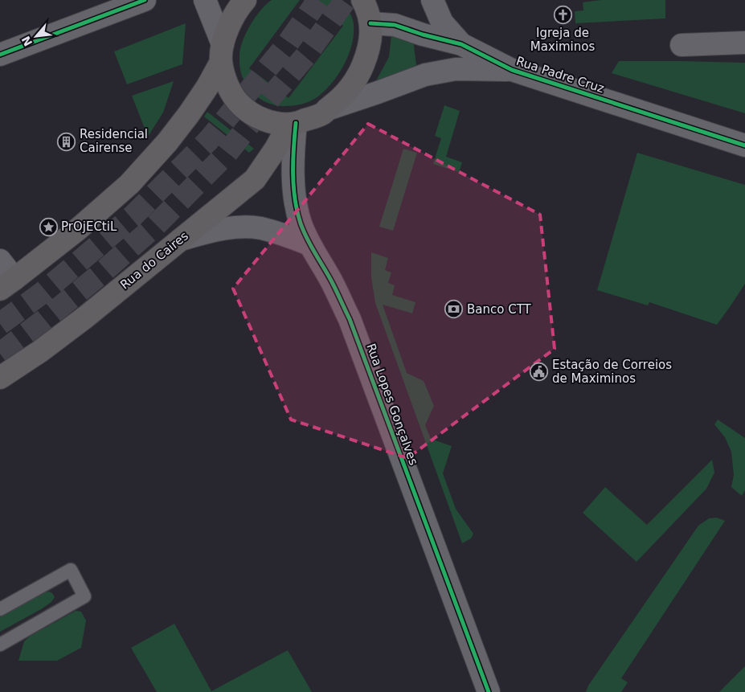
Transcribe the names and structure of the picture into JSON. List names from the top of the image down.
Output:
{
  "streets": {
    "main road": ["Rua do Caires"],
    "street": ["Rua Padre Cruz", "Rua Lopes Gonçalves"]
  },
  "crossings": [
    ["Rua do Caires", "Rua Lopes Gonçalves"]
  ],
  "places": {
    "church": ["Igreja de Maximinos"],
    "building": ["Residencial Cairense"],
    "place": ["PrOjECtiL"],
    "bank": ["Banco CTT"],
    "public building": ["Estação de Correios de Maximinos"]
  },
  "north": "bottom left"
}
